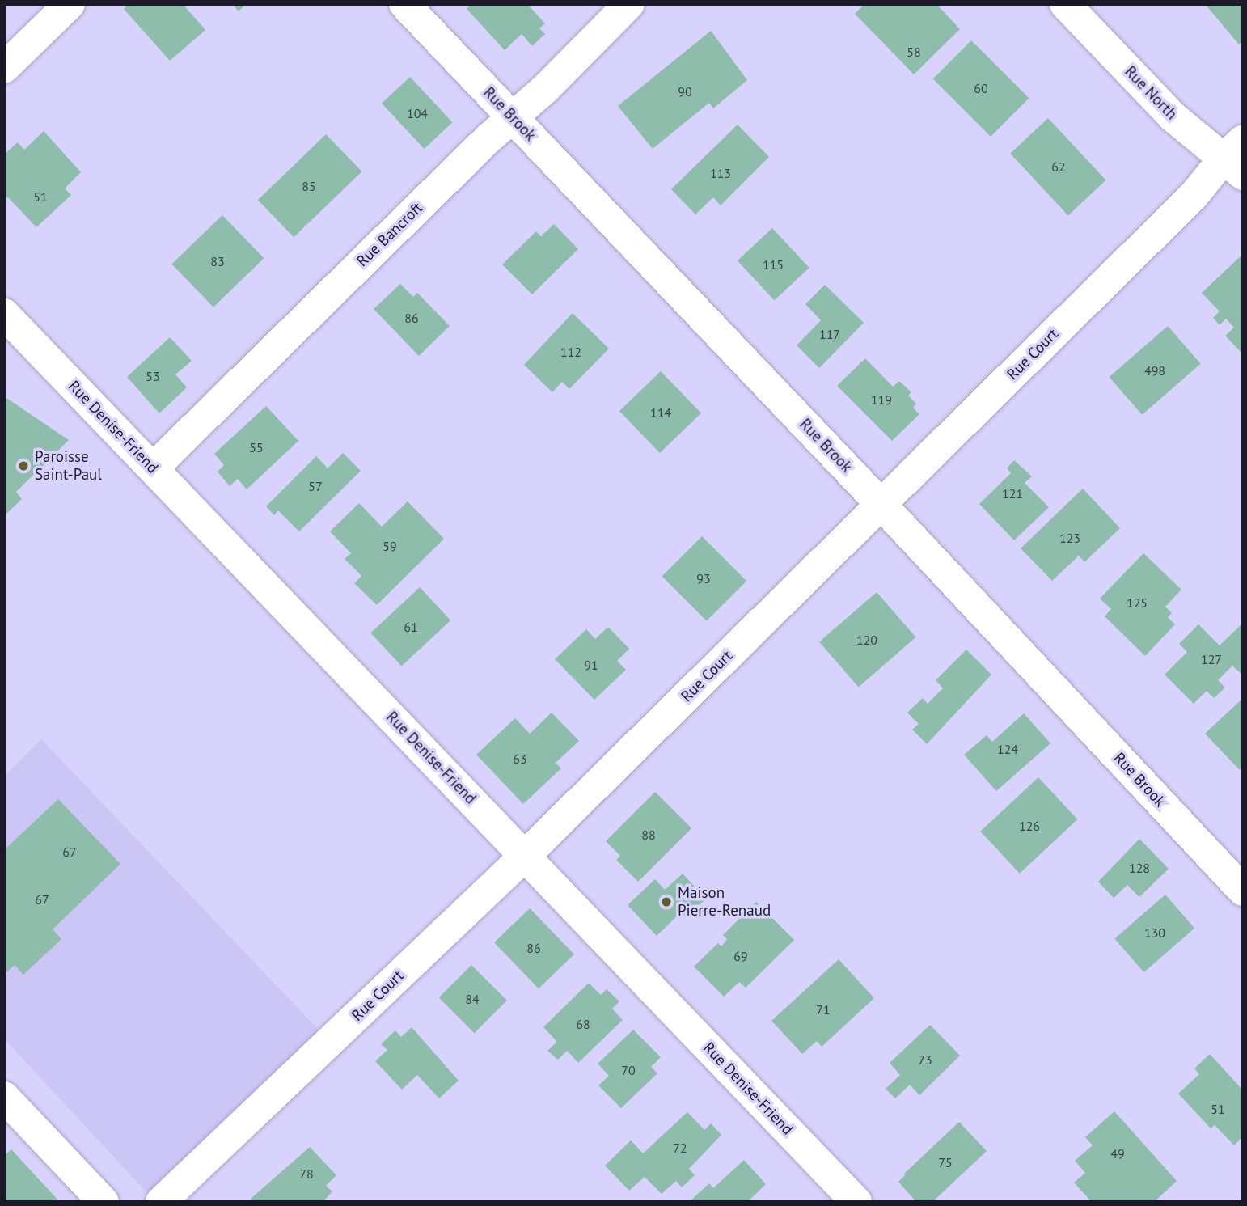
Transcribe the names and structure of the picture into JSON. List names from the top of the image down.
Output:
{
  "streets": {
    "street": [
      "Rue North",
      "Rue Brook",
      "Rue Bancroft",
      "Rue Court",
      "Rue Denise-Friend"
    ]
  },
  "crossings": [
    ["Rue North", "Rue Court"],
    ["Rue Brook", "Rue Bancroft"],
    ["Rue Brook", "Rue Court"],
    ["Rue Bancroft", "Rue Denise-Friend"],
    ["Rue Court", "Rue Denise-Friend"]
  ],
  "places": ["Paroisse Saint-Paul", "Maison Pierre-Renaud"],
  "house_numbers": [
    "58",
    "60",
    "90",
    "104",
    "62",
    "113",
    "85",
    "51",
    "83",
    "115",
    "86",
    "117",
    "112",
    "498",
    "53",
    "119",
    "114",
    "55",
    "57",
    "121",
    "123",
    "59",
    "93",
    "125",
    "61",
    "120",
    "127",
    "91",
    "124",
    "63",
    "126",
    "88",
    "67",
    "128",
    "67",
    "130",
    "86",
    "69",
    "84",
    "71",
    "68",
    "73",
    "70",
    "51",
    "72",
    "49",
    "75",
    "78"
  ]
}
